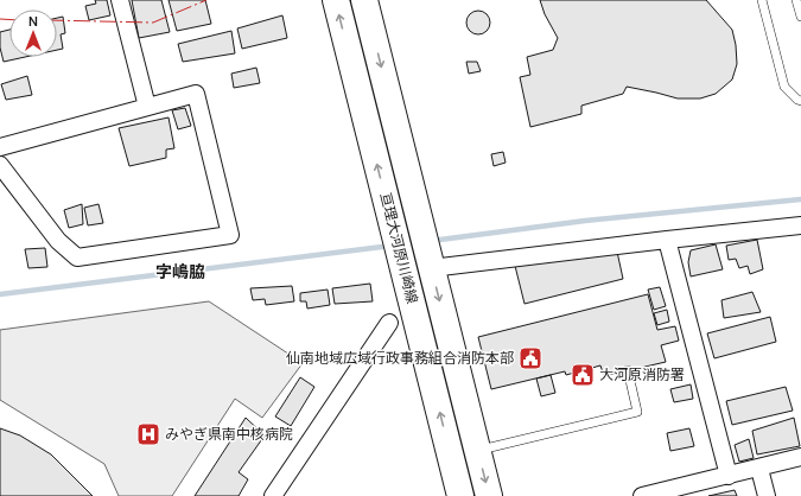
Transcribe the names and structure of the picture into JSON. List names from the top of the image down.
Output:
{
  "streets": {
    "main road": ["亘理大河原川崎線"]
  },
  "districts": ["字嶋脇"],
  "places": {
    "public building": ["仙南地域広域行政事務組合消防本部", "大河原消防署"],
    "hospital": ["みやぎ県南中核病院"]
  },
  "north": "top"
}
